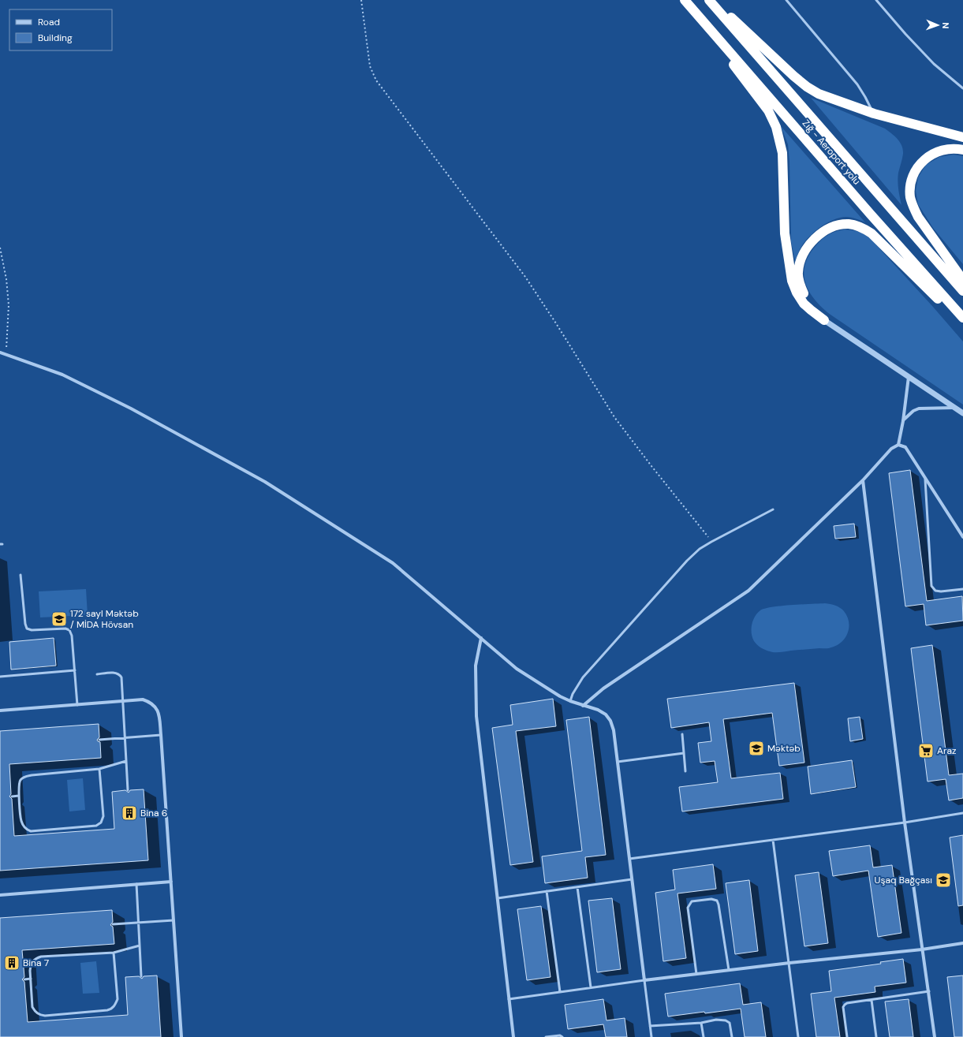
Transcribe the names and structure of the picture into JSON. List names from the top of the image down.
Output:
{
  "streets": {
    "highway": ["Zığ - Aeroport yolu"]
  },
  "places": {
    "school or university": ["172 sayl Məktəb / MİDA Hövsan", "Məktəb", "Uşaq Bağçası"],
    "supermarket": ["Araz"],
    "building": ["Bina 6", "Bina 7"]
  },
  "legend": ["Road", "Building"],
  "north": "right"
}
